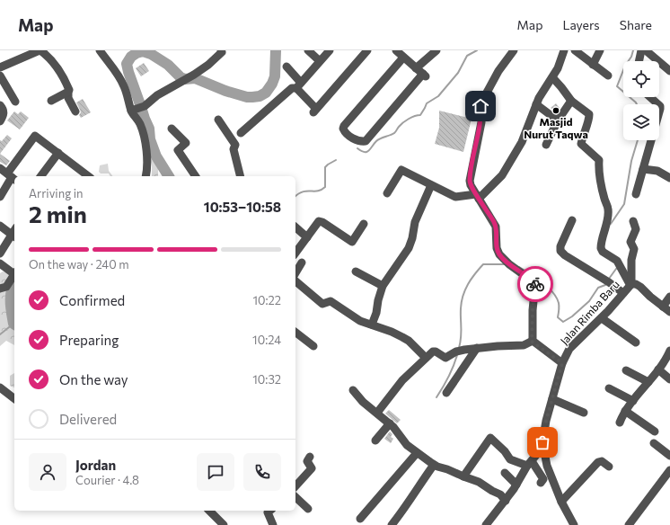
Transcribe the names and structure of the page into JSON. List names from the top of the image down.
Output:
{
  "streets": {
    "street": ["Jalan Rimba Baru"]
  },
  "places": ["Masjid Nurut Taqwa"],
  "page": {
    "header": "Map",
    "nav": ["Map", "Layers", "Share"],
    "heading": ["2 min", "Arriving in", "10:53–10:58"],
    "panel": ["Jordan", "Courier · 4.8"],
    "bar": "On the way · 240 m",
    "list": [
      ["Confirmed", "10:22"],
      ["Preparing", "10:24"],
      ["On the way", "10:32"],
      "Delivered"
    ]
  }
}
